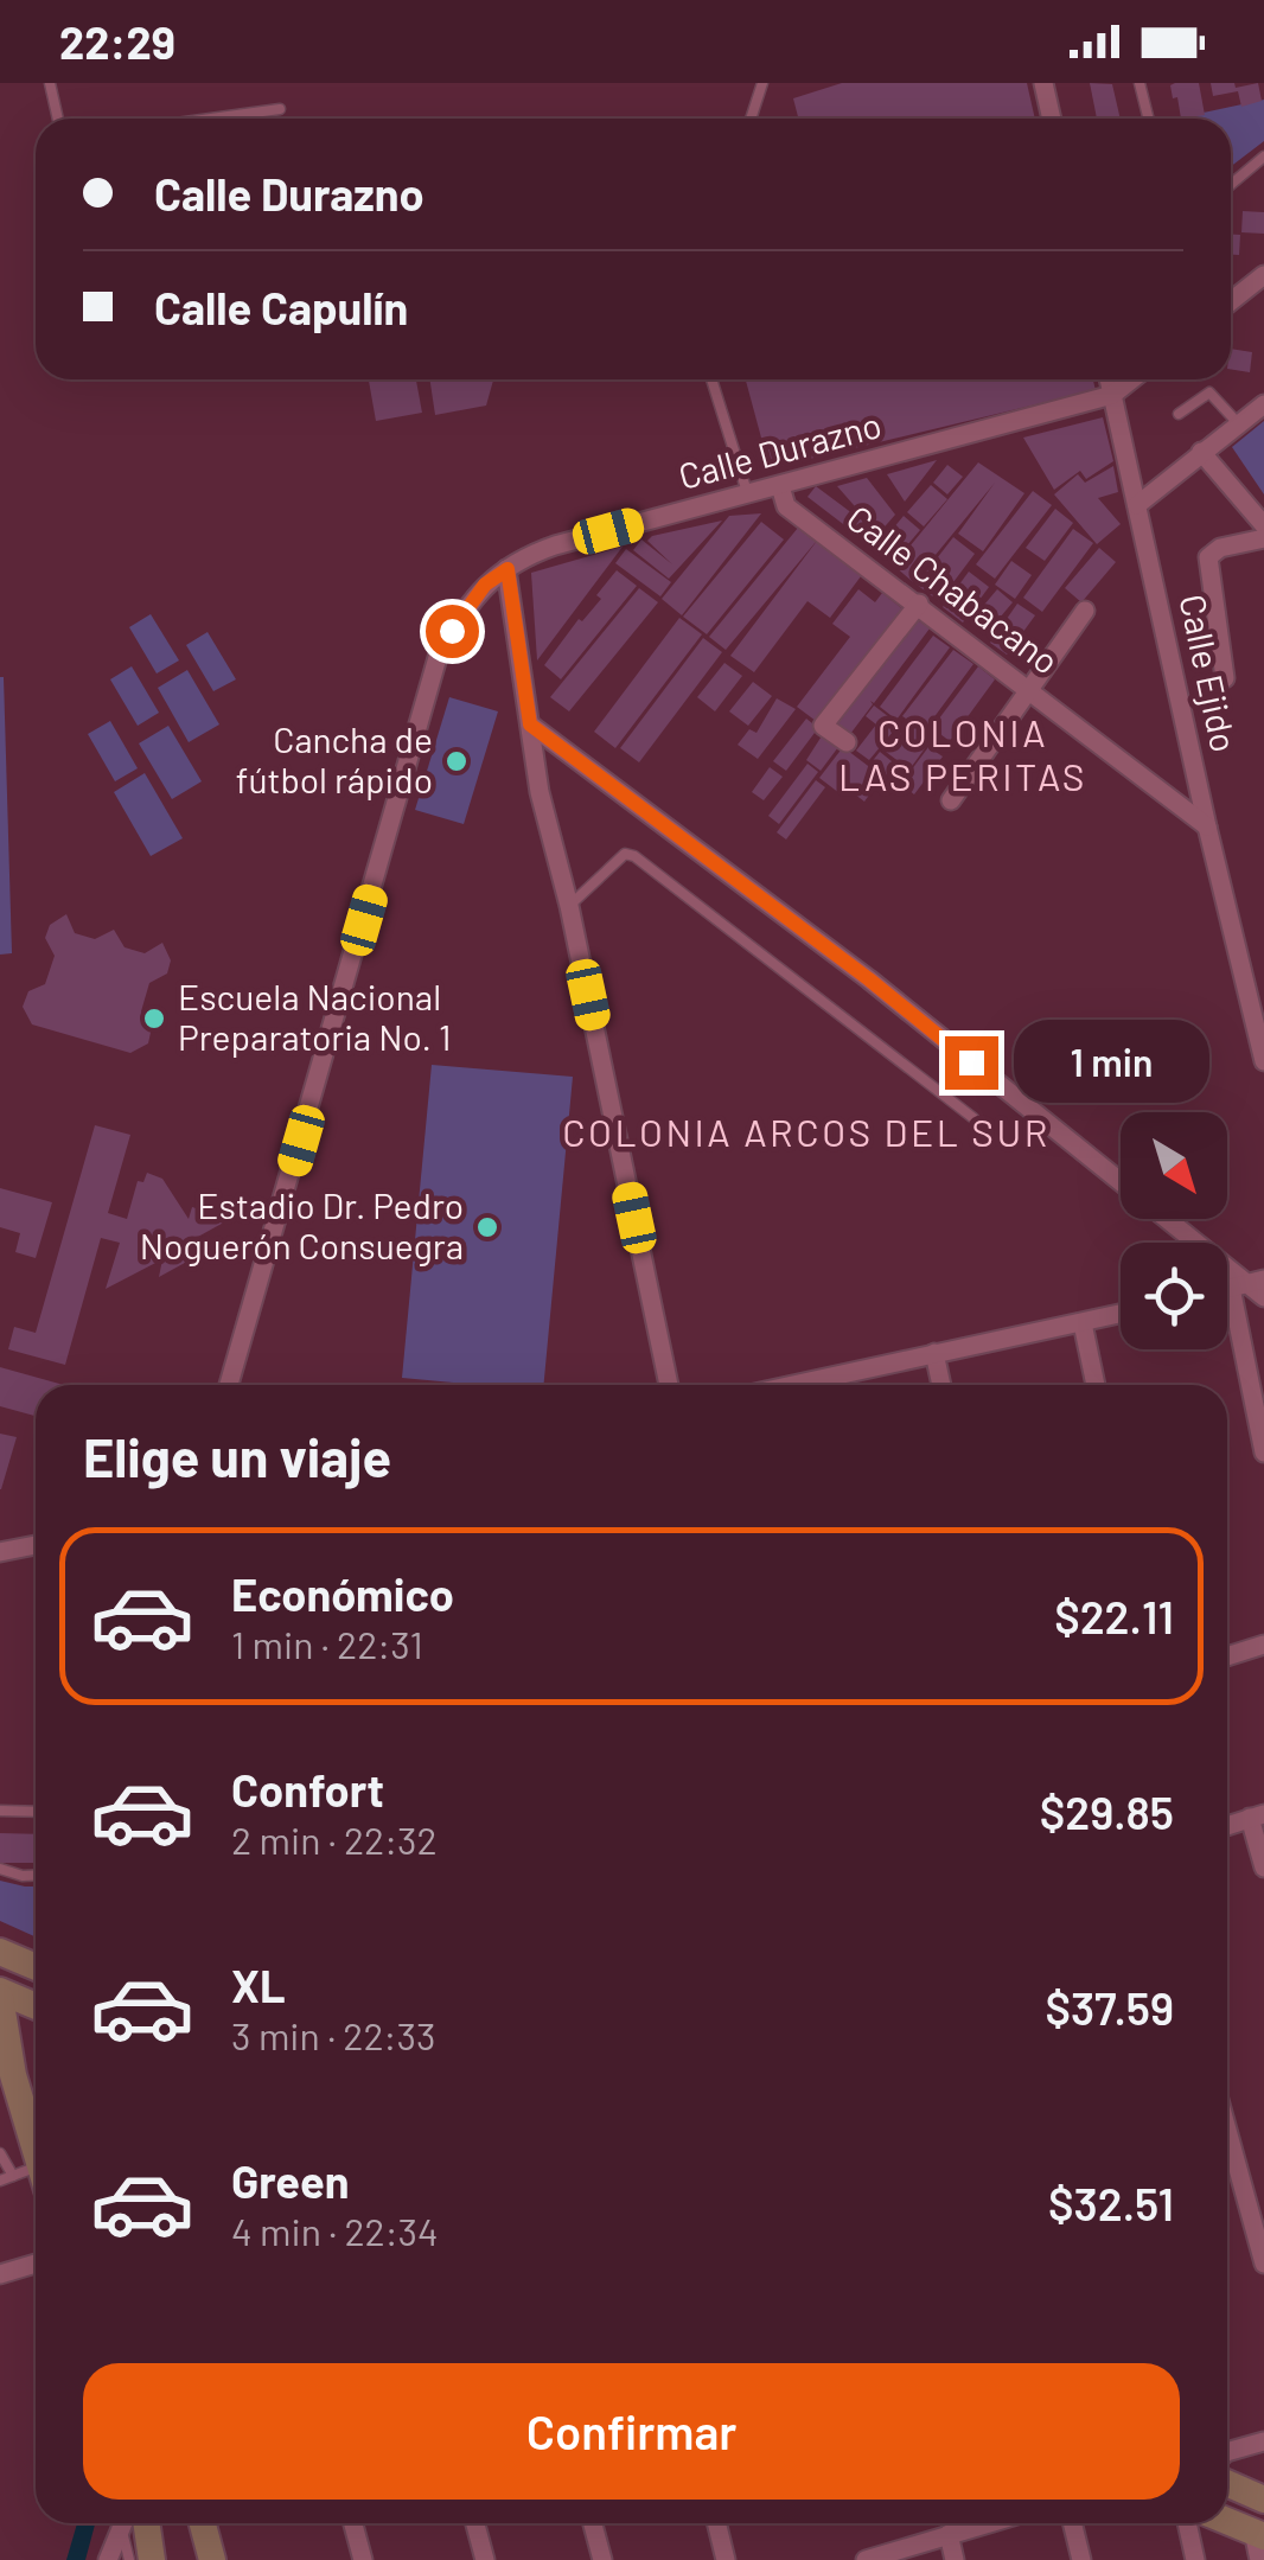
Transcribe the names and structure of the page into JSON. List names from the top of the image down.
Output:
{
  "streets": {
    "street": ["Calle Durazno", "Calle Chabacano", "Calle Ejido"]
  },
  "crossings": [
    ["Calle Durazno", "Calle Chabacano"],
    ["Calle Durazno", "Calle Ejido"],
    ["Calle Chabacano", "Calle Ejido"]
  ],
  "districts": ["COLONIA LAS PERITAS", "COLONIA ARCOS DEL SUR"],
  "places": ["Cancha de fútbol rápido", "Escuela Nacional Preparatoria No. 1", "Estadio Dr. Pedro Noguerón Consuegra"],
  "north": "bottom right",
  "page": {
    "status": "22:29",
    "banner": ["Calle Durazno", "Calle Capulín"],
    "bubble": "1 min",
    "heading": "Elige un viaje",
    "list": [
      {
        "name": "Económico",
        "note": "1 min · 22:31",
        "value": "$22.11"
      },
      {
        "name": "Confort",
        "note": "2 min · 22:32",
        "value": "$29.85"
      },
      {
        "name": "XL",
        "note": "3 min · 22:33",
        "value": "$37.59"
      },
      {
        "name": "Green",
        "note": "4 min · 22:34",
        "value": "$32.51"
      }
    ],
    "buttons": "Confirmar"
  }
}
